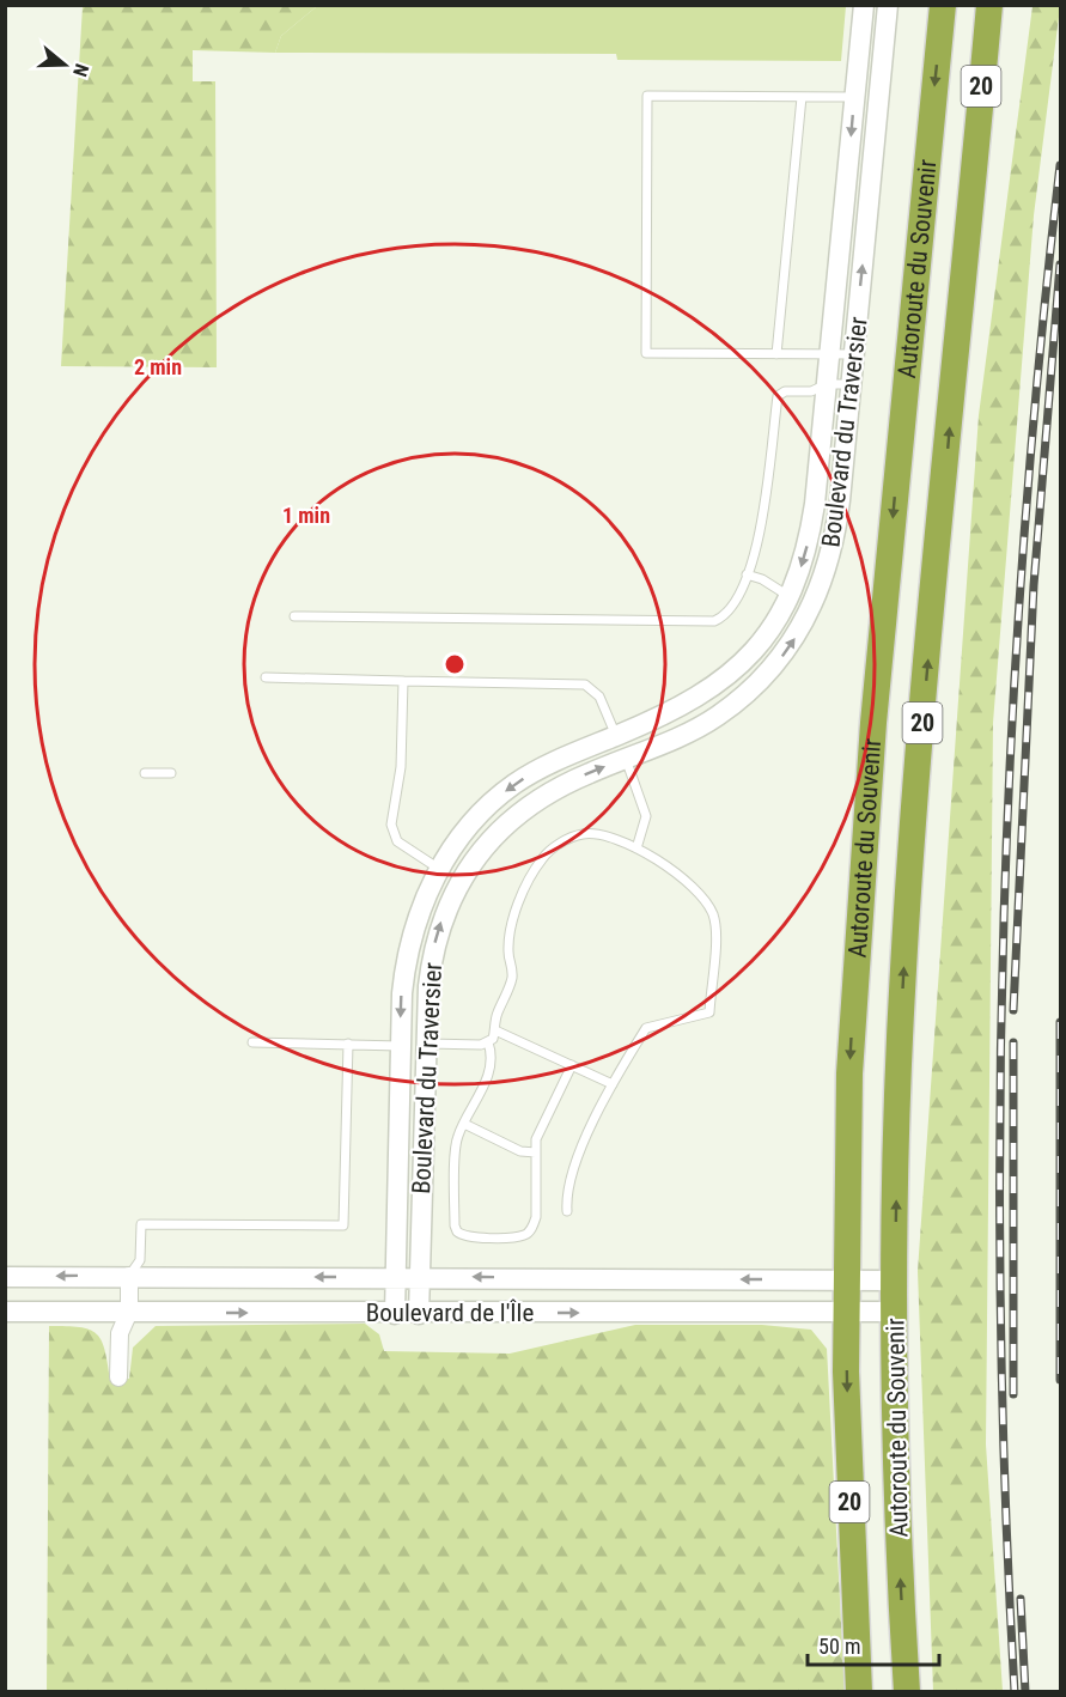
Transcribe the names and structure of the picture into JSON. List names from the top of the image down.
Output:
{
  "streets": {
    "highway": ["20", "Autoroute du Souvenir"],
    "street": ["Boulevard du Traversier", "Boulevard de l'Île"]
  },
  "crossings": [
    ["Autoroute du Souvenir", "Boulevard de l'Île"],
    ["Boulevard du Traversier", "Boulevard de l'Île"]
  ],
  "scale_bar": "50 m",
  "north": "right",
  "rings": ["2 min", "1 min"]
}
